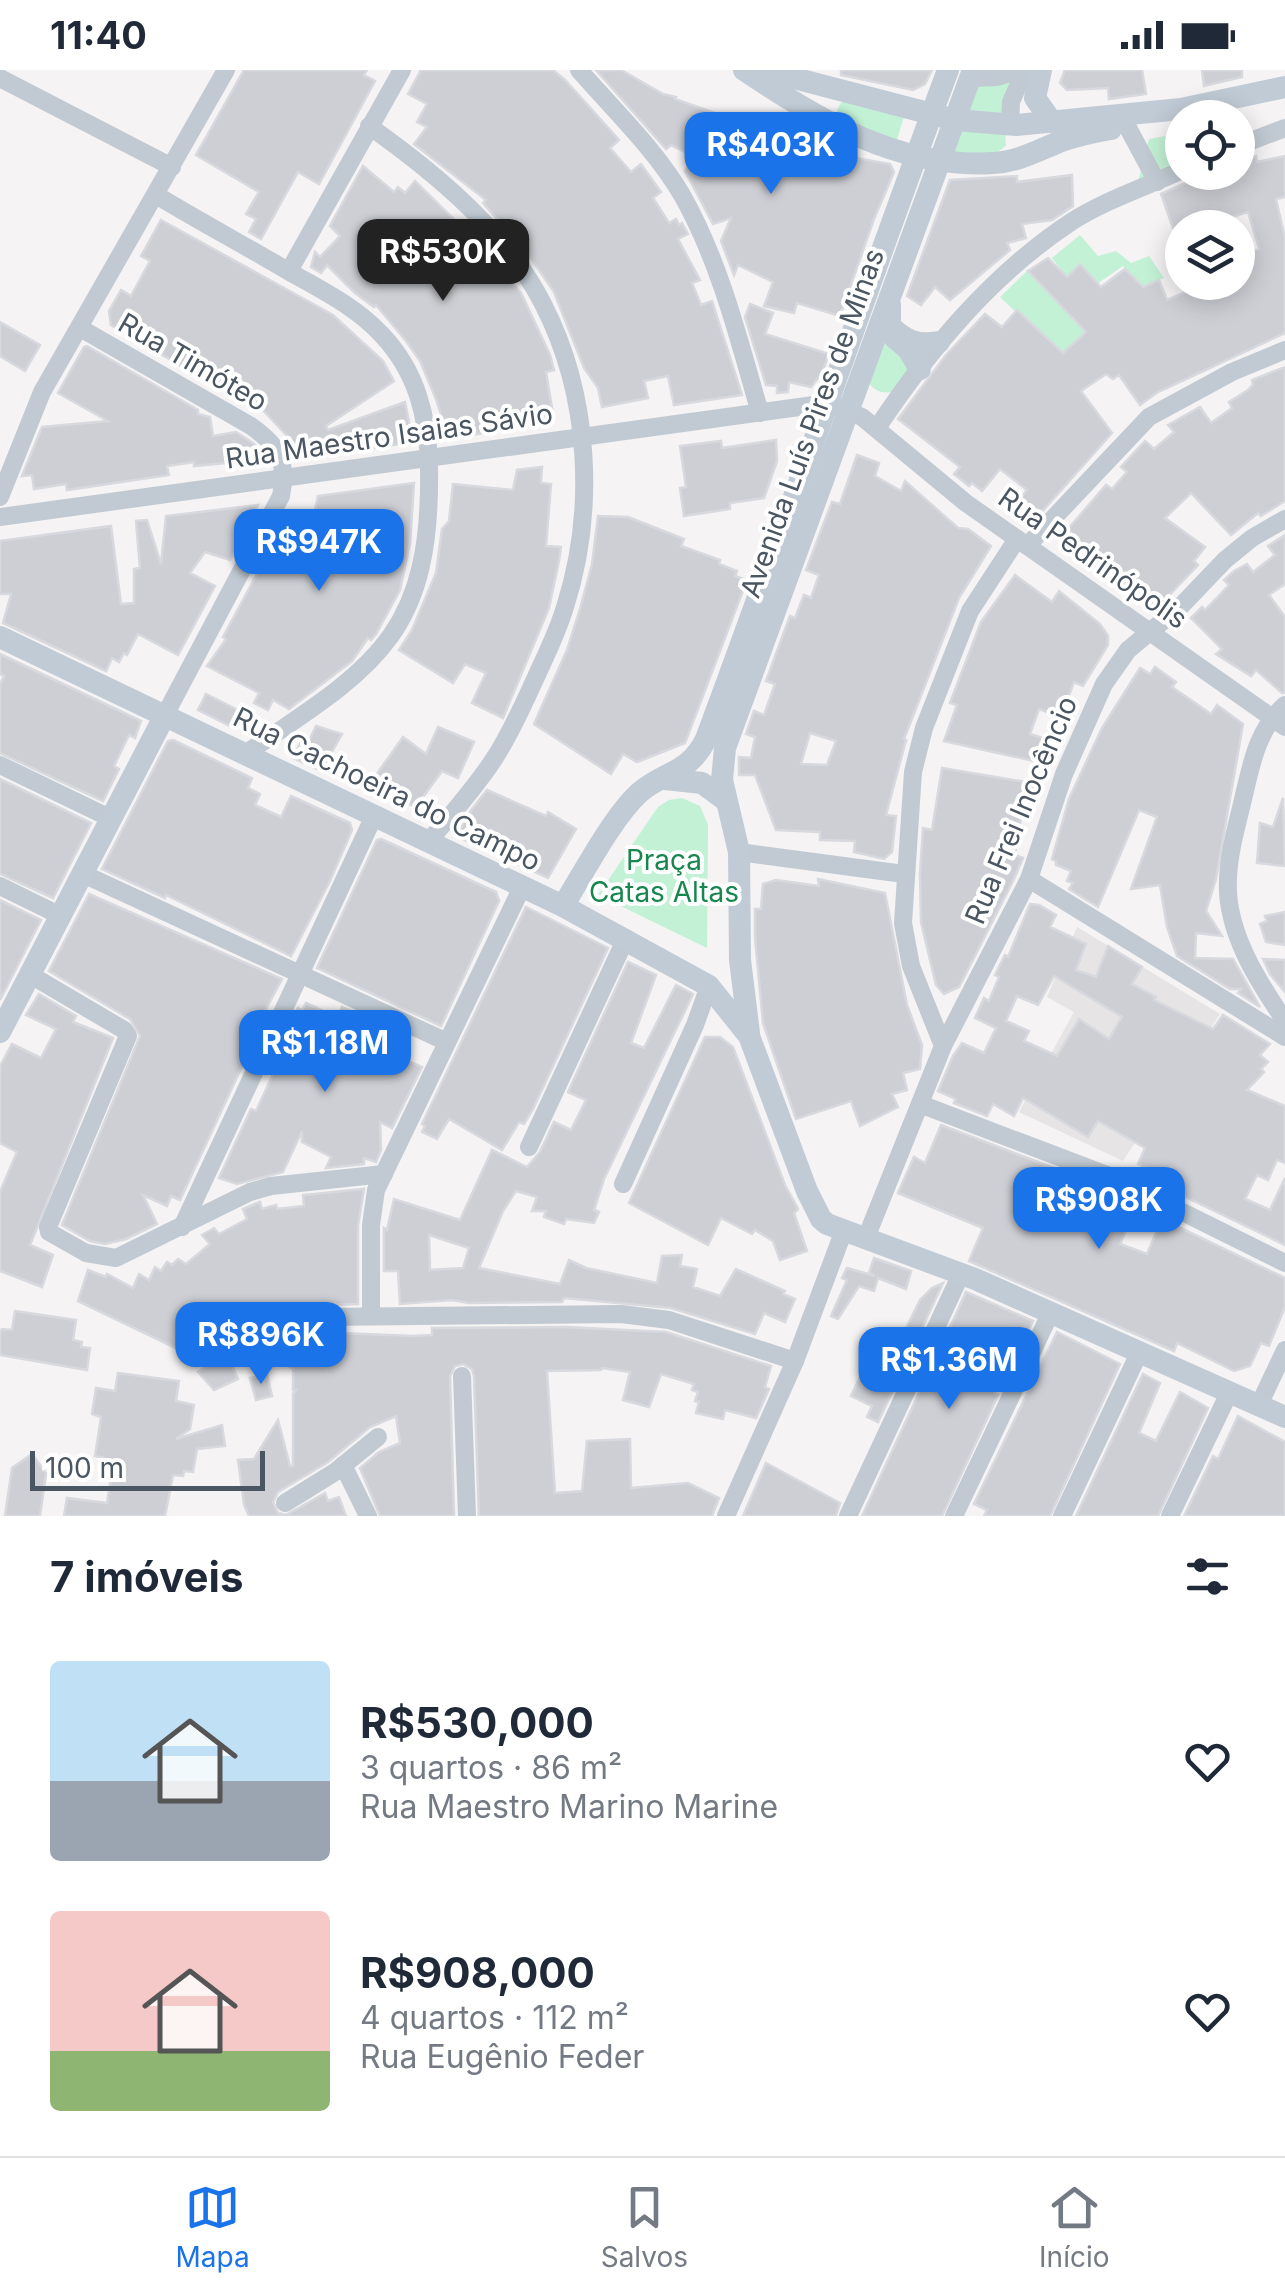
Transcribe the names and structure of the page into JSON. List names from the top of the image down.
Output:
{
  "streets": {
    "main road": ["Avenida Luís Pires de Minas", "Rua Cachoeira do Campo"],
    "street": [
      "Rua Timóteo",
      "Rua Maestro Isaias Sávio",
      "Rua Pedrinópolis",
      "Rua Frei Inocêncio"
    ]
  },
  "crossings": [
    ["Rua Timóteo", "Rua Maestro Isaias Sávio"],
    ["Avenida Luís Pires de Minas", "Rua Maestro Isaias Sávio"],
    ["Rua Pedrinópolis", "Rua Frei Inocêncio"]
  ],
  "parks": ["Praça Catas Altas"],
  "scale_bar": "100 m",
  "page": {
    "status": "11:40",
    "price": [
      "R$403K",
      "R$530K",
      "R$947K",
      "R$1.18M",
      "R$908K",
      "R$896K",
      "R$1.36M"
    ],
    "scale": "100 m",
    "heading": "7 imóveis",
    "list": [
      {
        "name": "R$530,000",
        "note": "3 quartos · 86 m² · Rua Maestro Marino Marine"
      },
      {
        "name": "R$908,000",
        "note": "4 quartos · 112 m² · Rua Eugênio Feder"
      }
    ],
    "tabs": ["Mapa", "Salvos", "Início"]
  }
}
